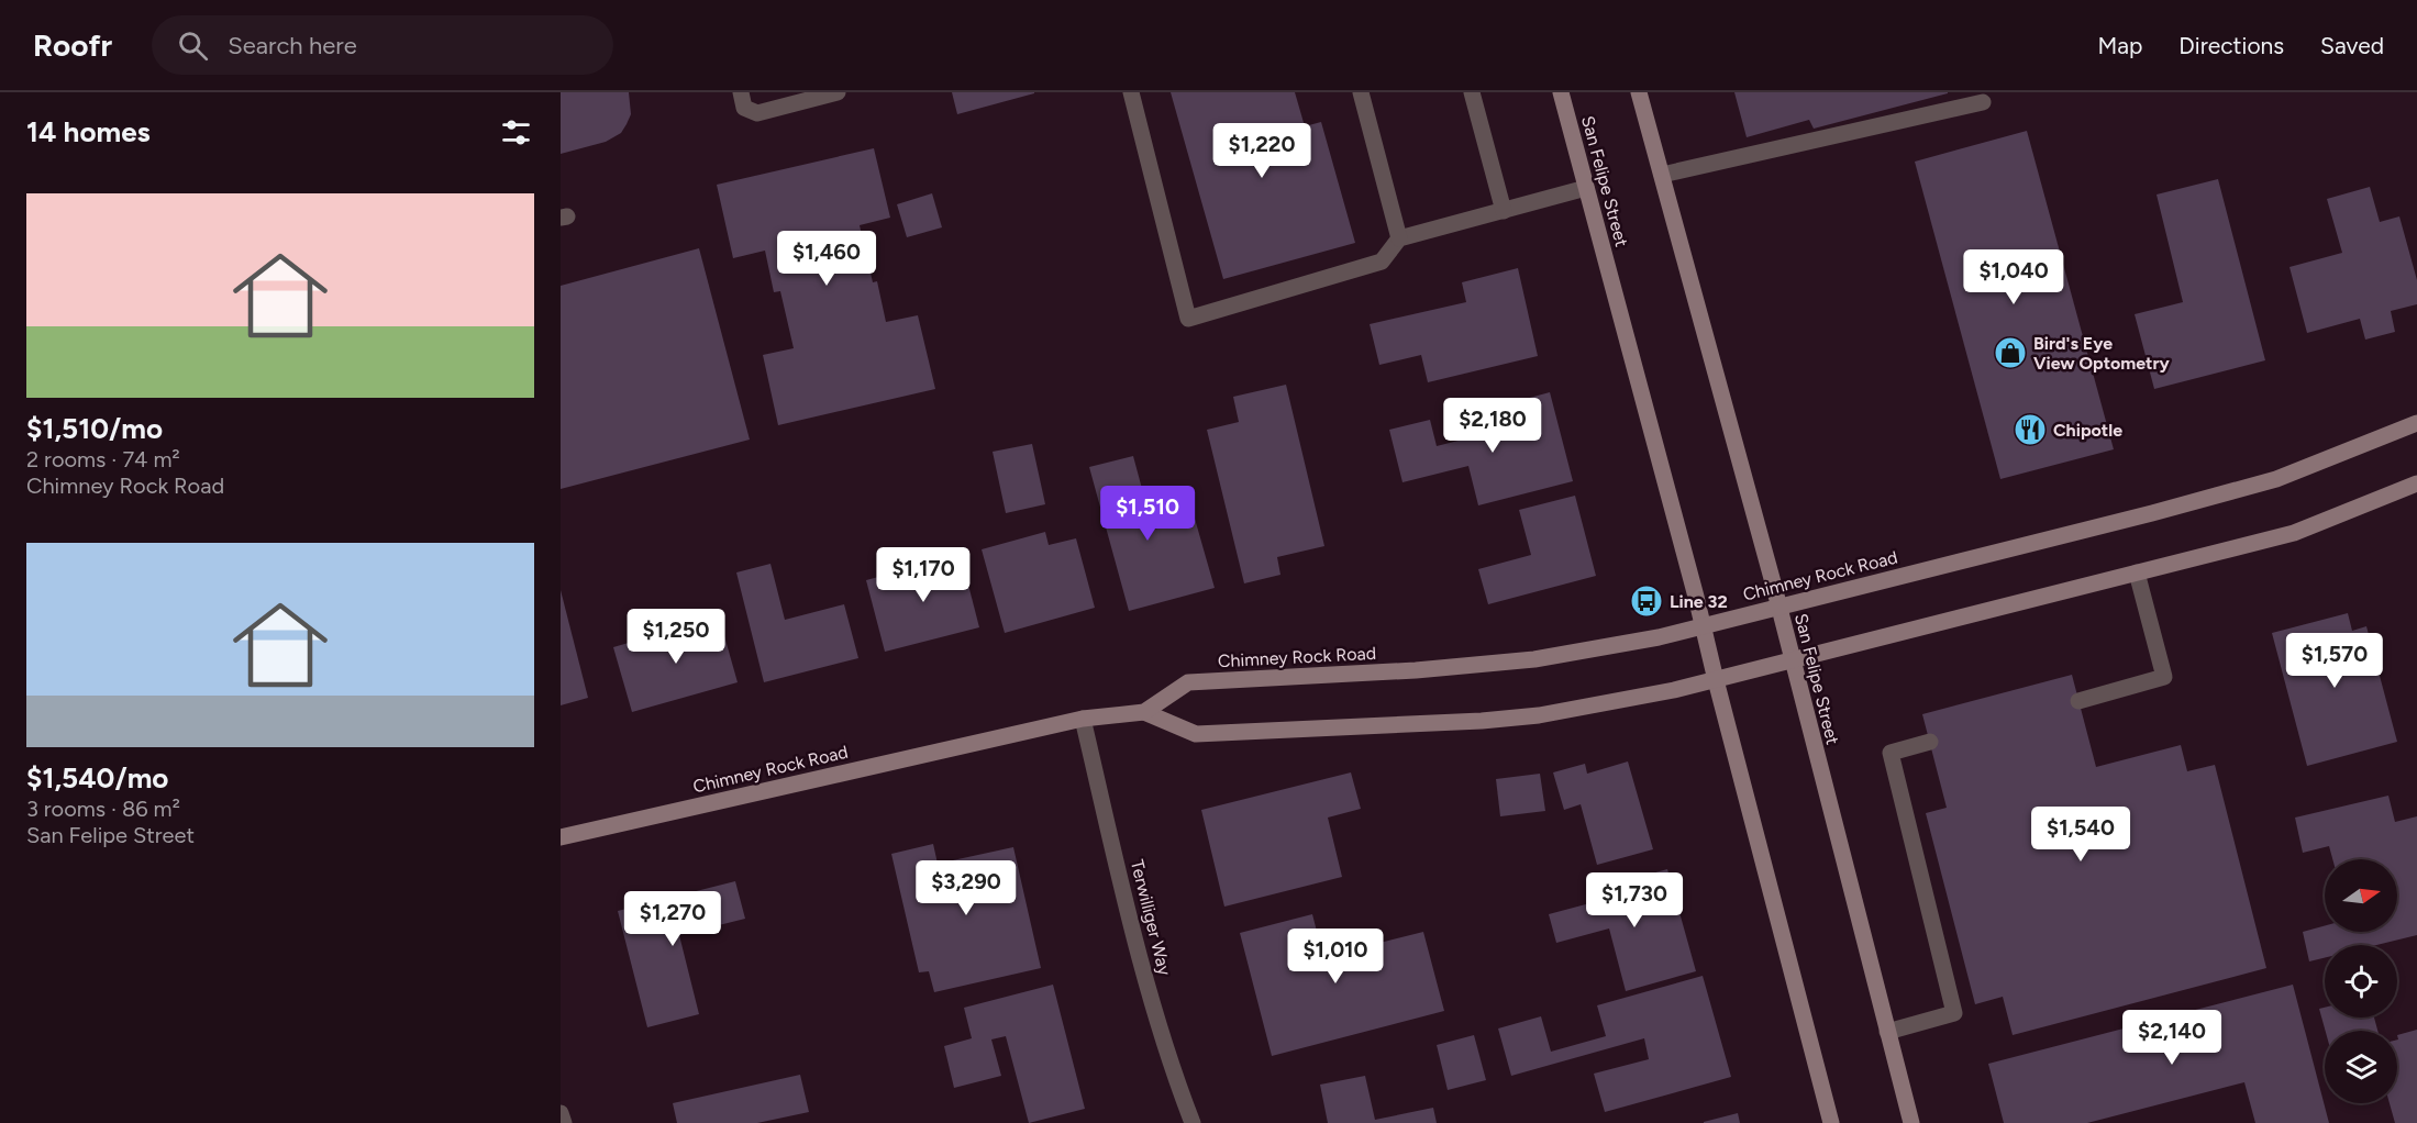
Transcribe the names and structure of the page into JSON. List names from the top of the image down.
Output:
{
  "streets": {
    "main road": ["San Felipe Street", "Chimney Rock Road"],
    "street": ["Terwilliger Way"]
  },
  "crossings": [
    ["San Felipe Street", "Chimney Rock Road"],
    ["Chimney Rock Road", "Terwilliger Way"]
  ],
  "places": {
    "shop": ["Bird's Eye View Optometry"],
    "restaurant": ["Chipotle"],
    "bus stop": ["Line 32"]
  },
  "north": "right",
  "page": {
    "header": "Roofr",
    "search": "Search here",
    "nav": ["Map", "Directions", "Saved"],
    "heading": "14 homes",
    "price": [
      "$1,220",
      "$1,460",
      "$1,040",
      "$2,180",
      "$1,510",
      "$1,170",
      "$1,250",
      "$1,570",
      "$1,540",
      "$3,290",
      "$1,730",
      "$1,270",
      "$1,010",
      "$2,140"
    ],
    "list": [
      {
        "name": "$1,510/mo",
        "note": "2 rooms · 74 m² · Chimney Rock Road"
      },
      {
        "name": "$1,540/mo",
        "note": "3 rooms · 86 m² · San Felipe Street"
      }
    ]
  }
}
